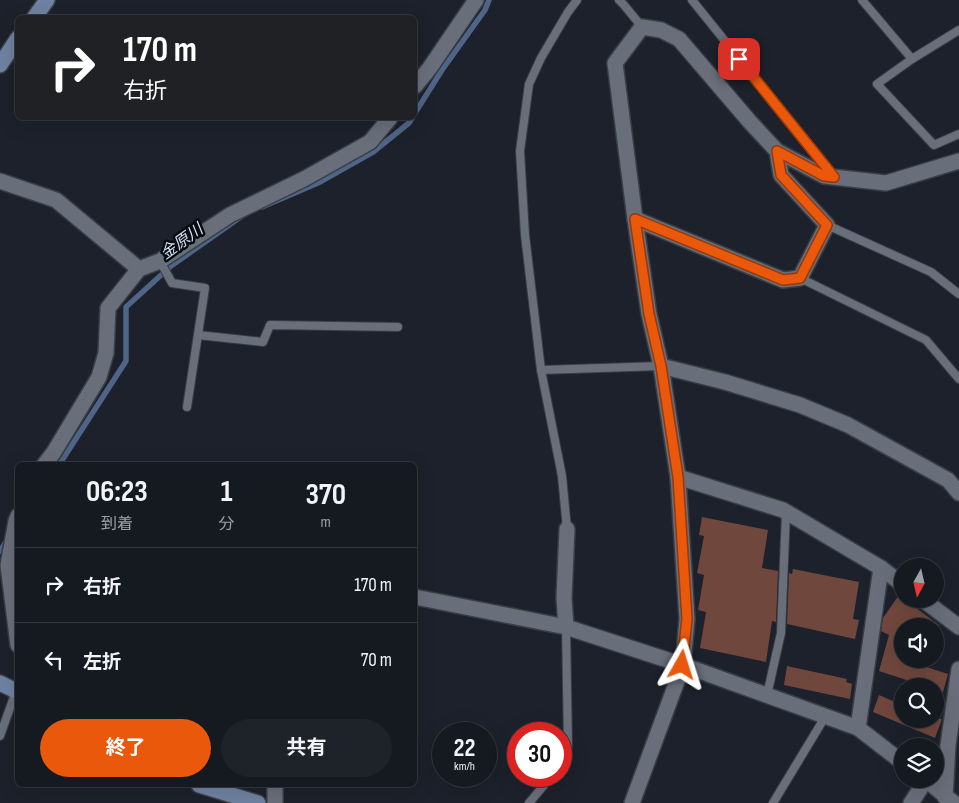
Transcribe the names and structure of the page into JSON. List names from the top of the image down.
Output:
{
  "water": ["金原川"],
  "north": "bottom",
  "page": {
    "turn": ["170 m", "右折"],
    "eta": [
      "06:23",
      "到着",
      "1",
      "分",
      "370",
      "m"
    ],
    "list": [
      {
        "name": "右折",
        "value": "170 m"
      },
      {
        "name": "左折",
        "value": "70 m"
      }
    ],
    "buttons": ["終了", "共有"],
    "speed": "22 km/h",
    "limit": "30"
  }
}
